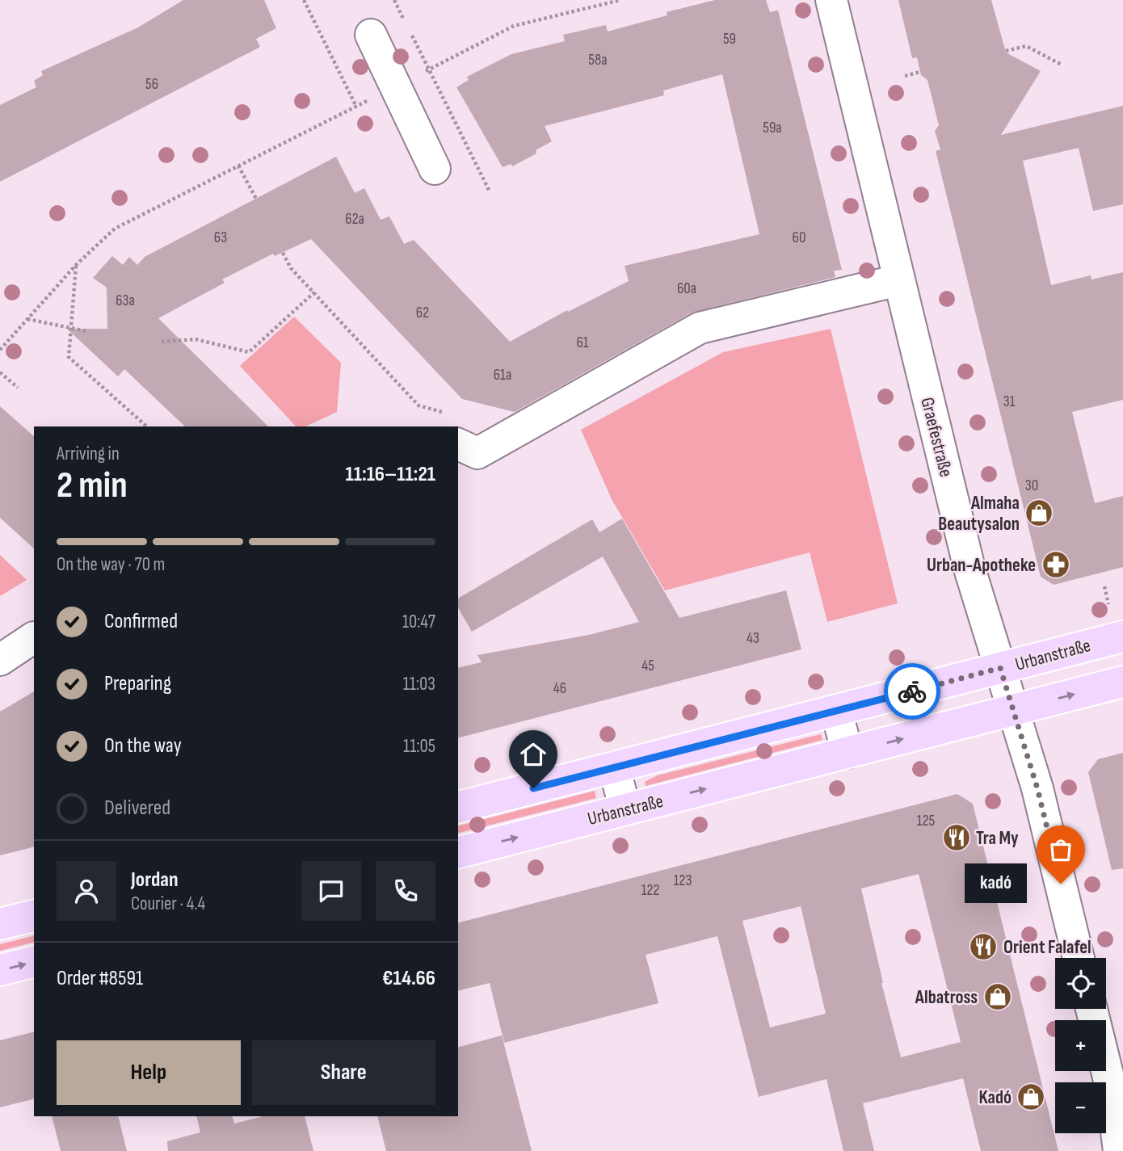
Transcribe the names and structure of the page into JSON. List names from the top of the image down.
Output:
{
  "streets": {
    "main road": ["Urbanstraße"],
    "street": ["Graefestraße"]
  },
  "crossings": [
    ["Graefestraße", "Urbanstraße"]
  ],
  "places": {
    "shop": ["Almaha Beautysalon", "Albatross", "Kadó"],
    "pharmacy": ["Urban-Apotheke"],
    "restaurant": ["Tra My", "Orient Falafel"],
    "other": ["kadó"]
  },
  "house_numbers": [
    "59",
    "58a",
    "56",
    "59a",
    "62a",
    "63",
    "60",
    "60a",
    "63a",
    "62",
    "61",
    "61a",
    "31",
    "30",
    "43",
    "45",
    "46",
    "125",
    "123",
    "122"
  ],
  "page": {
    "heading": ["2 min", "Arriving in", "11:16–11:21"],
    "panel": [
      "Jordan",
      "Courier · 4.4",
      "Order #8591",
      "€14.66"
    ],
    "bar": "On the way · 70 m",
    "list": [
      ["Confirmed", "10:47"],
      ["Preparing", "11:03"],
      ["On the way", "11:05"],
      "Delivered"
    ],
    "bubble": "kadó",
    "map_buttons": ["+", "−"],
    "buttons": ["Help", "Share"]
  }
}
